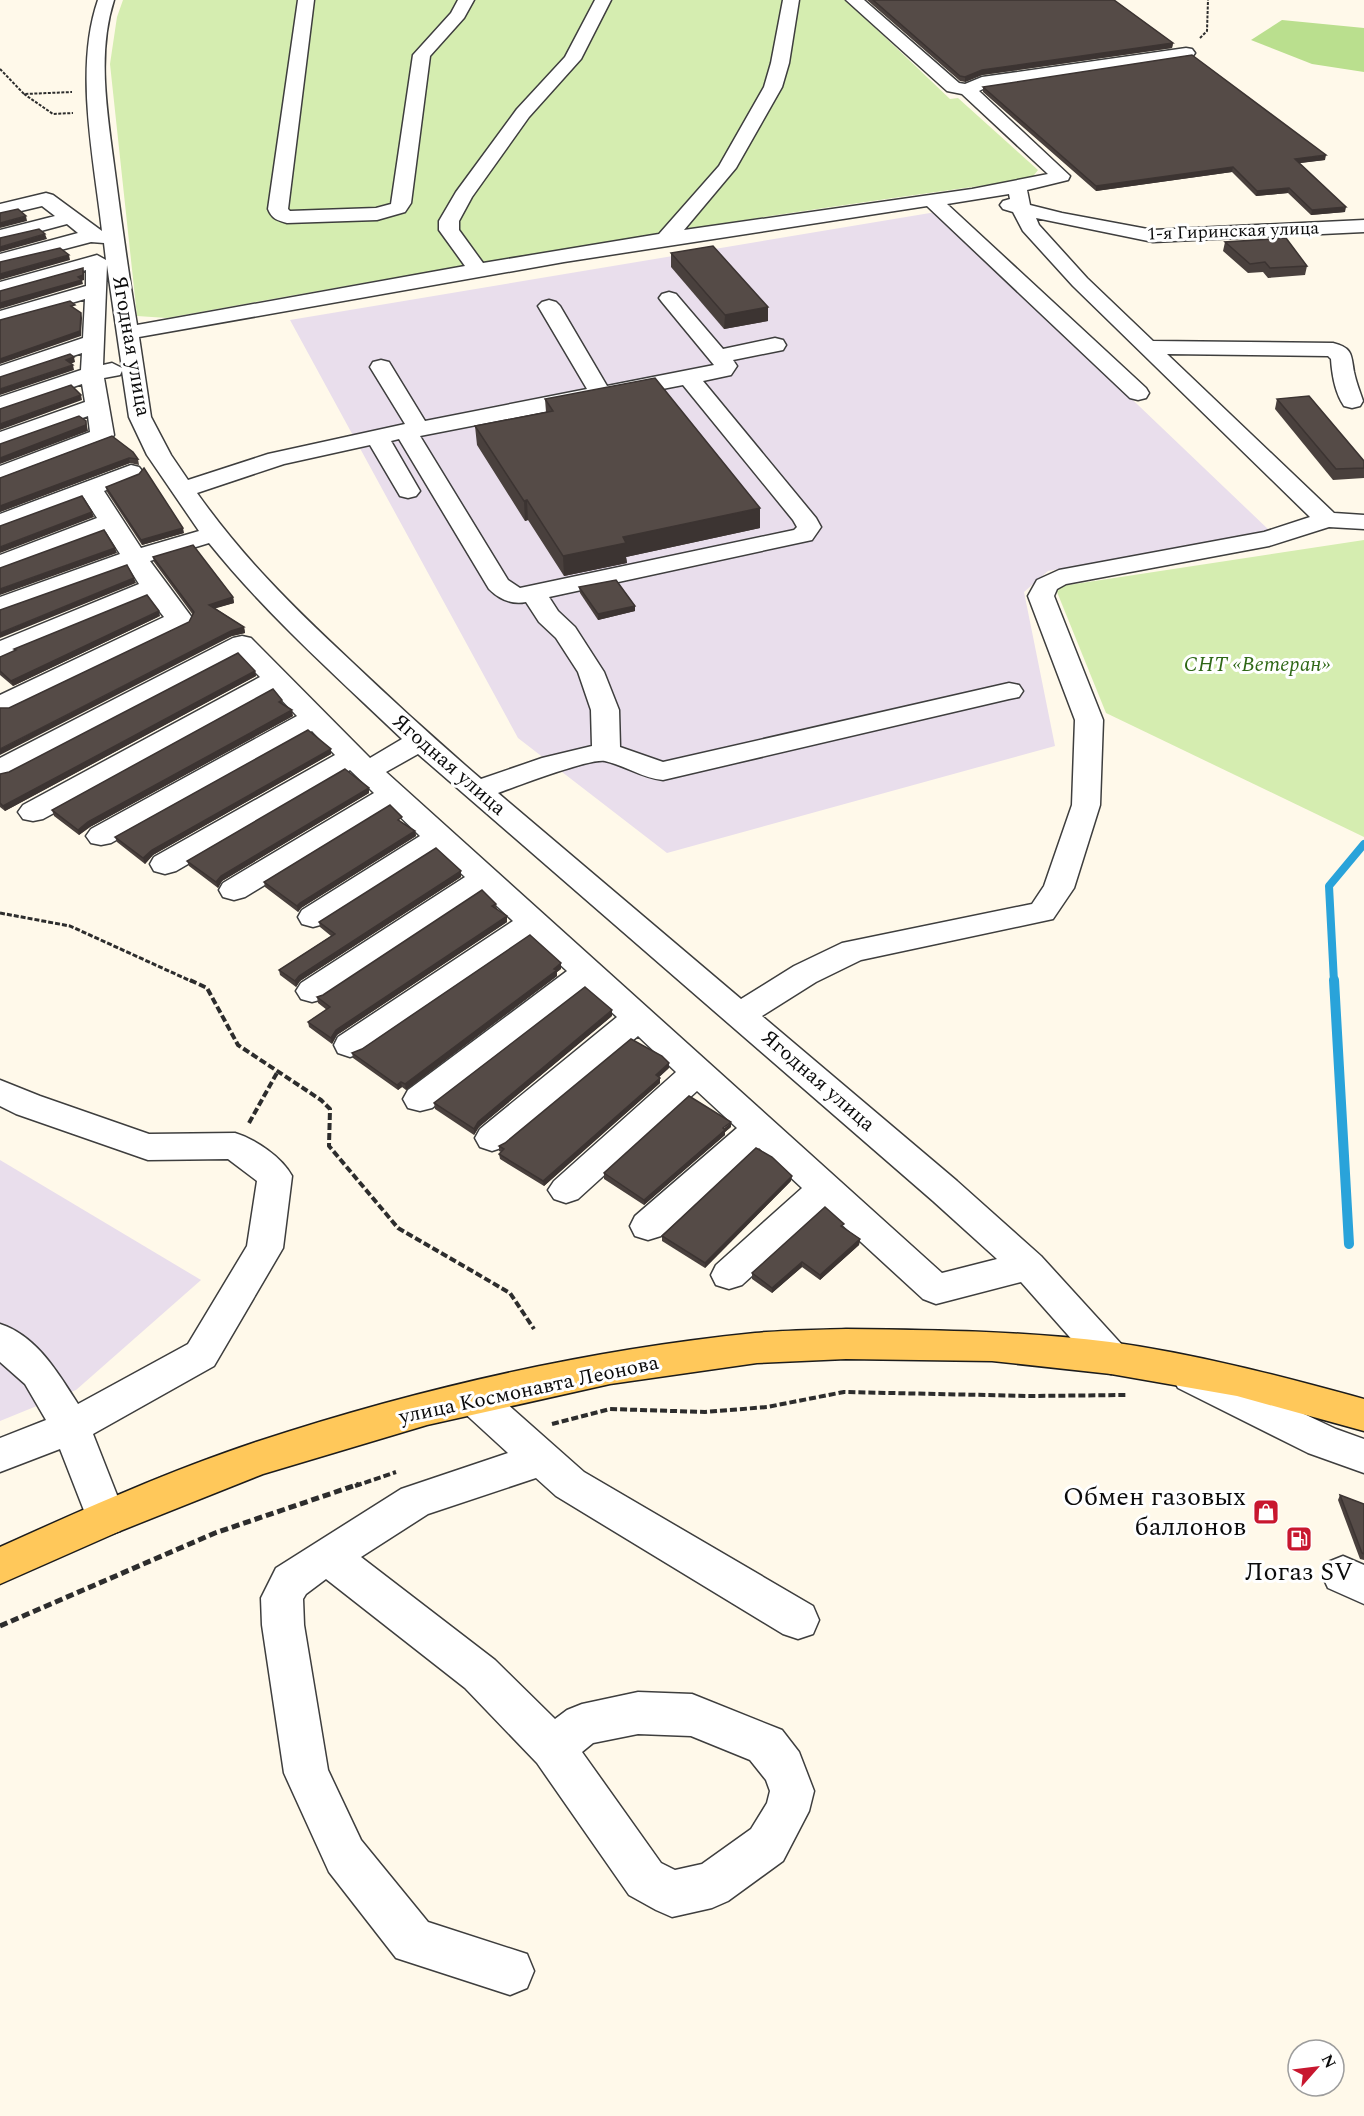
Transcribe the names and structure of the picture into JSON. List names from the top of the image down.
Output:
{
  "streets": {
    "main road": ["улица Космонавта Леонова"],
    "street": ["1-я Гиринская улица", "Ягодная улица"]
  },
  "crossings": [
    ["1-я Гиринская улица", "Ягодная улица"],
    ["Ягодная улица", "улица Космонавта Леонова"]
  ],
  "parks": ["СНТ «Ветеран»"],
  "places": {
    "shop": ["Обмен газовых баллонов"],
    "fuel station": ["Логаз SV"]
  },
  "north": "top right"
}
